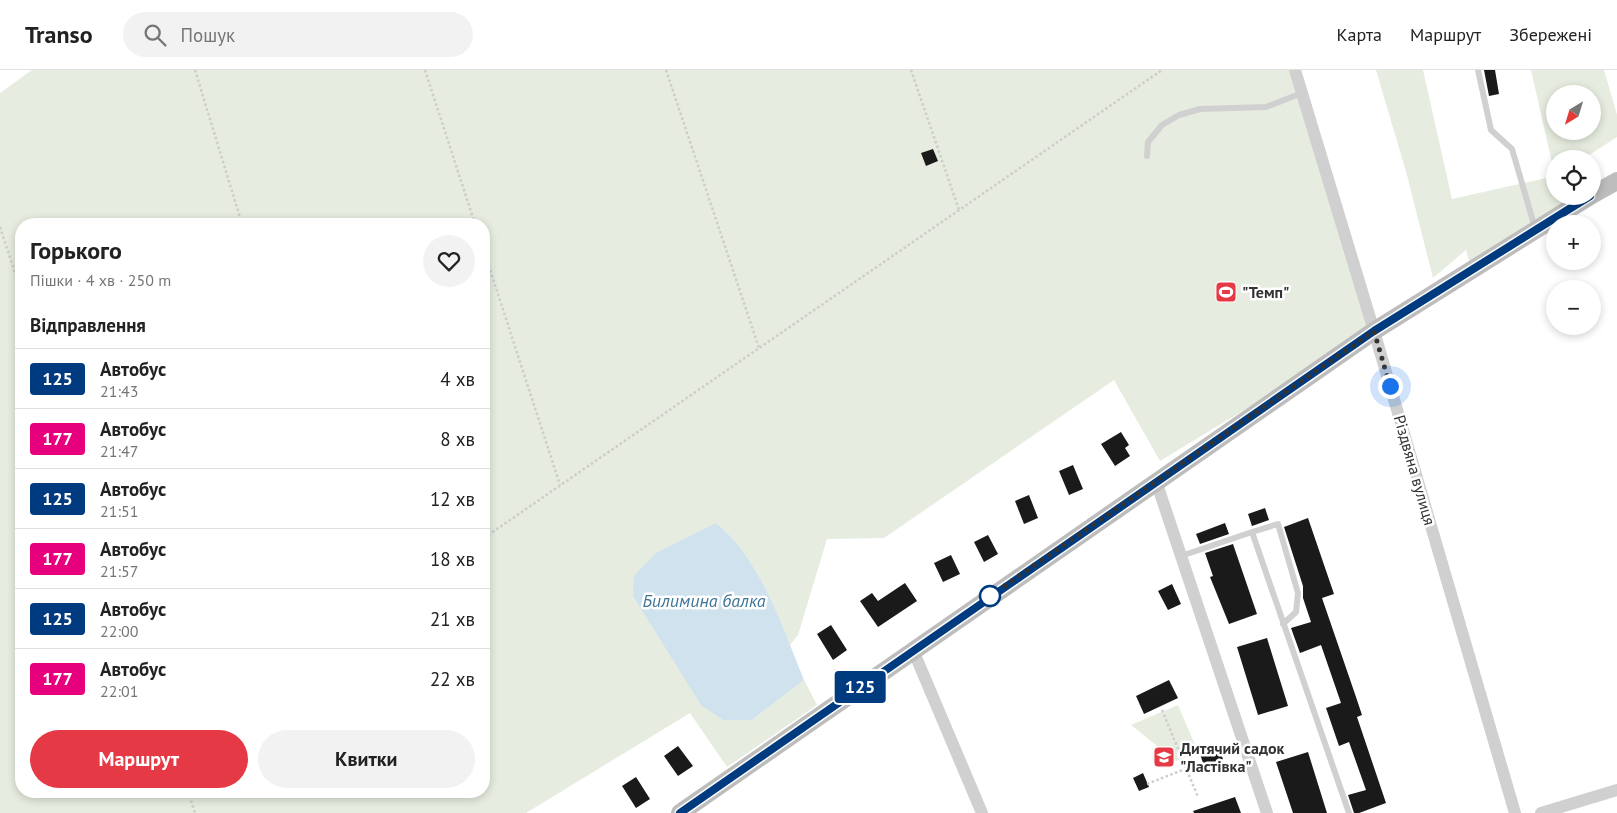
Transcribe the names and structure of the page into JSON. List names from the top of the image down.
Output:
{
  "streets": {
    "street": ["Різдвяна вулиця"]
  },
  "water": ["Билимина балка"],
  "places": {
    "sports": ["\"Темп\""],
    "school or university": ["Дитячий садок \"Ластівка\""]
  },
  "lines": ["bus line 125"],
  "north": "bottom left",
  "page": {
    "header": "Transo",
    "search": "Пошук",
    "nav": ["Карта", "Маршрут", "Збережені"],
    "on_map": "125",
    "map_buttons": ["+", "−"],
    "heading": [
      ["Горького", "Пішки · 4 хв · 250 m"],
      "Відправлення"
    ],
    "list": [
      {
        "mark": "125",
        "name": "Автобус",
        "note": "21:43",
        "value": "4 хв"
      },
      {
        "mark": "177",
        "name": "Автобус",
        "note": "21:47",
        "value": "8 хв"
      },
      {
        "mark": "125",
        "name": "Автобус",
        "note": "21:51",
        "value": "12 хв"
      },
      {
        "mark": "177",
        "name": "Автобус",
        "note": "21:57",
        "value": "18 хв"
      },
      {
        "mark": "125",
        "name": "Автобус",
        "note": "22:00",
        "value": "21 хв"
      },
      {
        "mark": "177",
        "name": "Автобус",
        "note": "22:01",
        "value": "22 хв"
      }
    ],
    "buttons": ["Маршрут", "Квитки"]
  }
}
